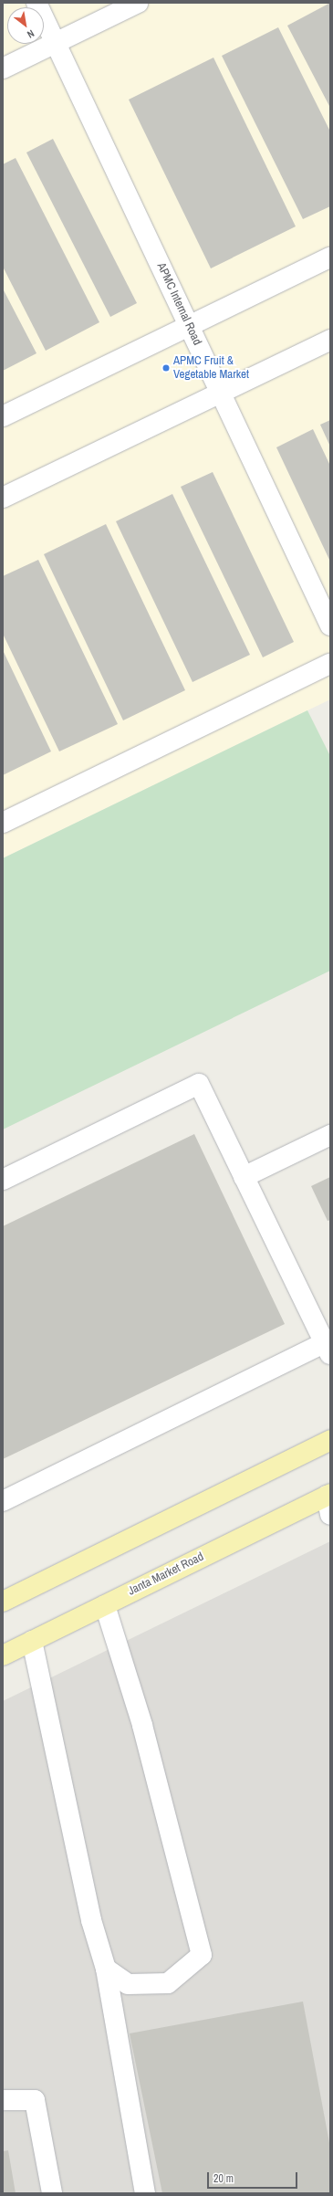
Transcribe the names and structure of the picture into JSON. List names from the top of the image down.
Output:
{
  "streets": {
    "main road": ["Janta Market Road"],
    "lane": ["APMC Internal Road"]
  },
  "places": ["APMC Fruit & Vegetable Market"],
  "scale_bar": "20 m",
  "north": "bottom right"
}
